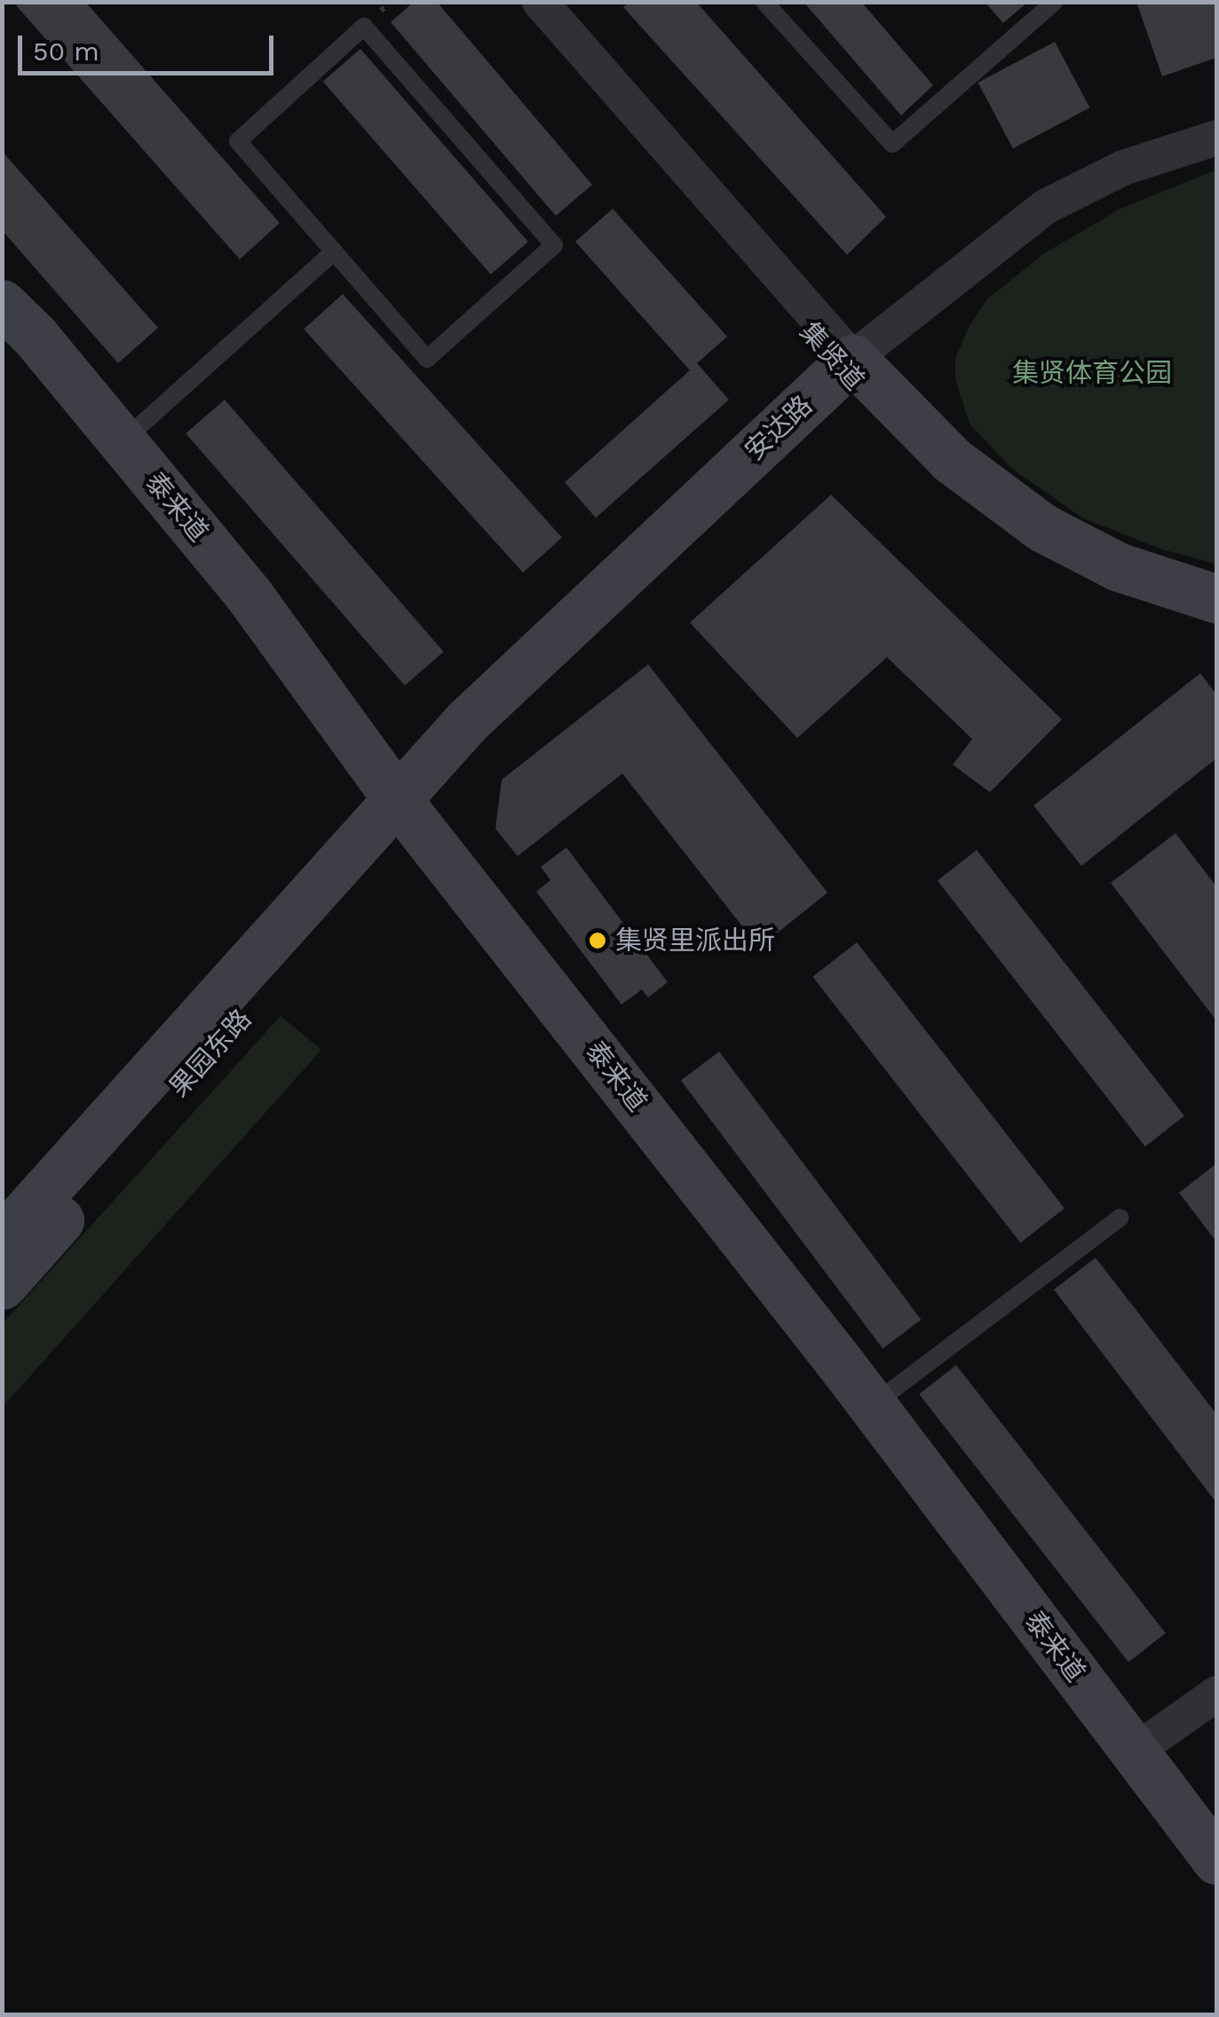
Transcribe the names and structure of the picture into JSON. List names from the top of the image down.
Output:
{
  "streets": {
    "street": [
      "集贤道",
      "安达路",
      "泰来道",
      "果园东路"
    ]
  },
  "crossings": [
    ["集贤道", "安达路"],
    ["安达路", "泰来道"],
    ["安达路", "果园东路"],
    ["泰来道", "果园东路"]
  ],
  "parks": ["集贤体育公园"],
  "places": ["集贤里派出所"],
  "scale_bar": "50 m"
}
